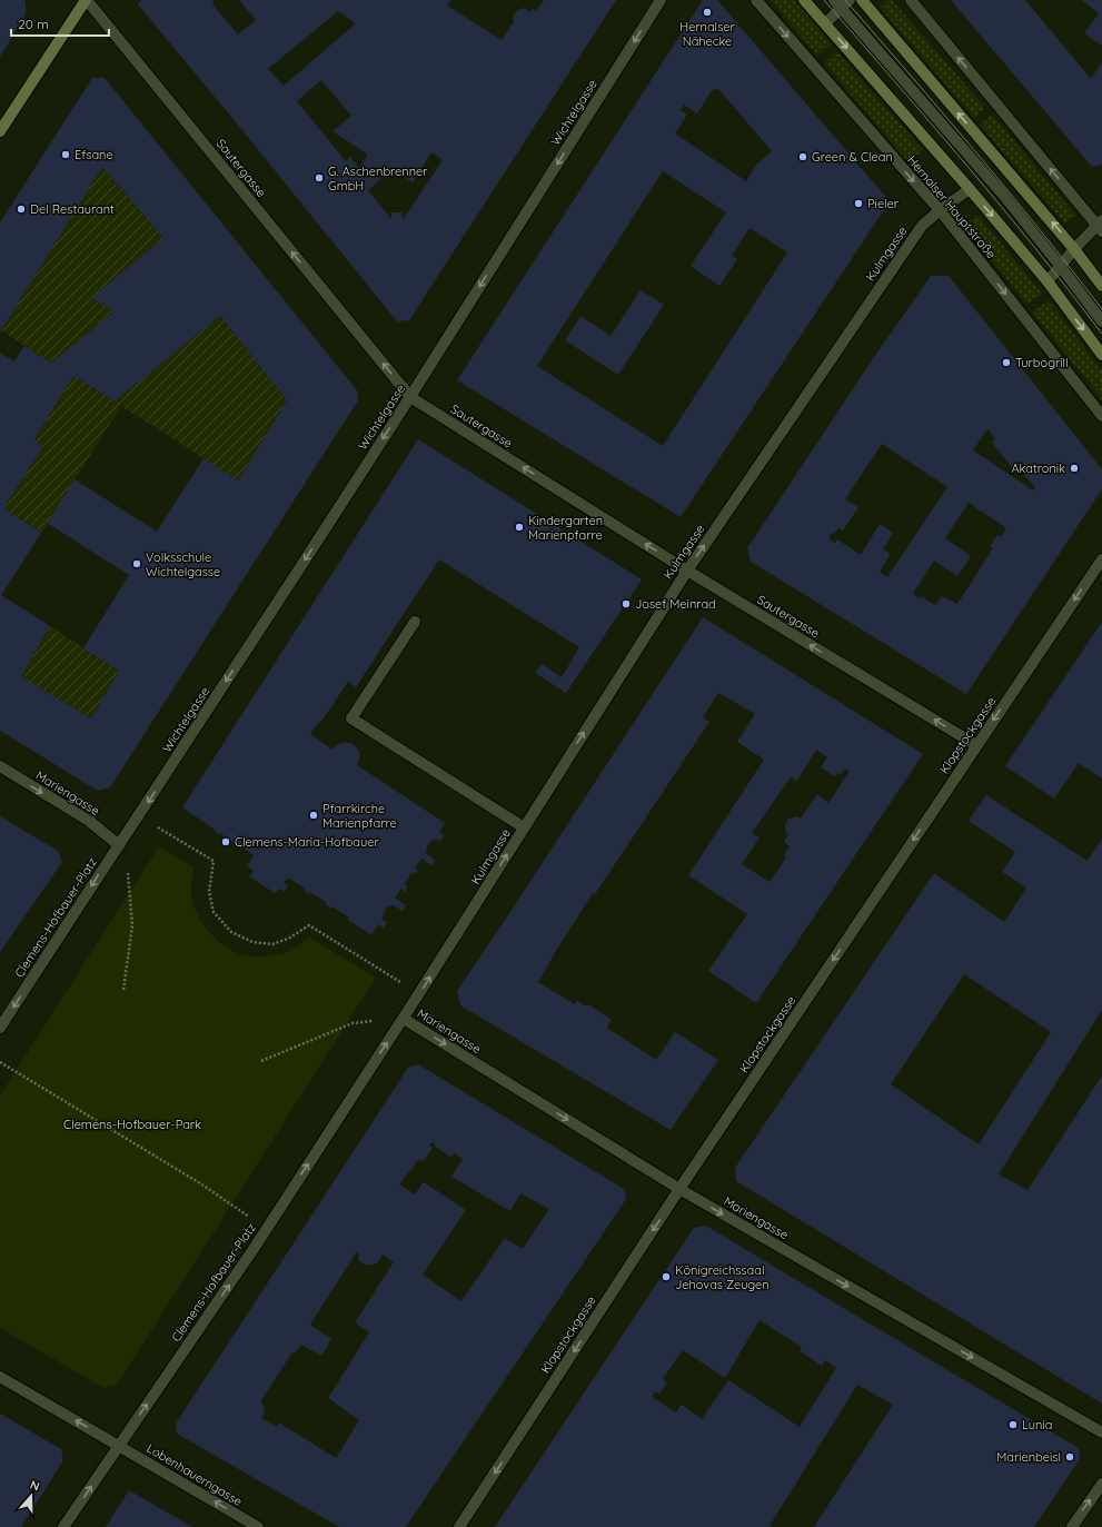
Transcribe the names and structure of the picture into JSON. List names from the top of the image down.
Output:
{
  "streets": {
    "main road": ["Hernalser Hauptstraße"],
    "street": [
      "Wichtelgasse",
      "Sautergasse",
      "Kulmgasse",
      "Klopstockgasse",
      "Mariengasse",
      "Clemens-Hofbauer-Platz",
      "Lobenhauerngasse"
    ]
  },
  "crossings": [
    ["Wichtelgasse", "Sautergasse"],
    ["Wichtelgasse", "Mariengasse"],
    ["Wichtelgasse", "Clemens-Hofbauer-Platz"],
    ["Sautergasse", "Kulmgasse"],
    ["Sautergasse", "Klopstockgasse"],
    ["Hernalser Hauptstraße", "Kulmgasse"],
    ["Kulmgasse", "Mariengasse"],
    ["Kulmgasse", "Clemens-Hofbauer-Platz"],
    ["Klopstockgasse", "Mariengasse"],
    ["Mariengasse", "Clemens-Hofbauer-Platz"],
    ["Clemens-Hofbauer-Platz", "Lobenhauerngasse"]
  ],
  "one_way": [
    "Wichtelgasse",
    "Sautergasse",
    "Kulmgasse",
    "Klopstockgasse",
    "Mariengasse",
    "Lobenhauerngasse"
  ],
  "parks": ["Clemens-Hofbauer-Park"],
  "places": [
    "Hernalser Nähecke",
    "Efsane",
    "Green & Clean",
    "G. Aschenbrenner GmbH",
    "Pieler",
    "Del Restaurant",
    "Turbogrill",
    "Akatronik",
    "Kindergarten Marienpfarre",
    "Volksschule Wichtelgasse",
    "Josef Meinrad",
    "Pfarrkirche Marienpfarre",
    "Clemens-Maria-Hofbauer",
    "Königreichssaal Jehovas Zeugen",
    "Lunia",
    "Marienbeisl"
  ],
  "scale_bar": "20 m",
  "north": "top"
}
